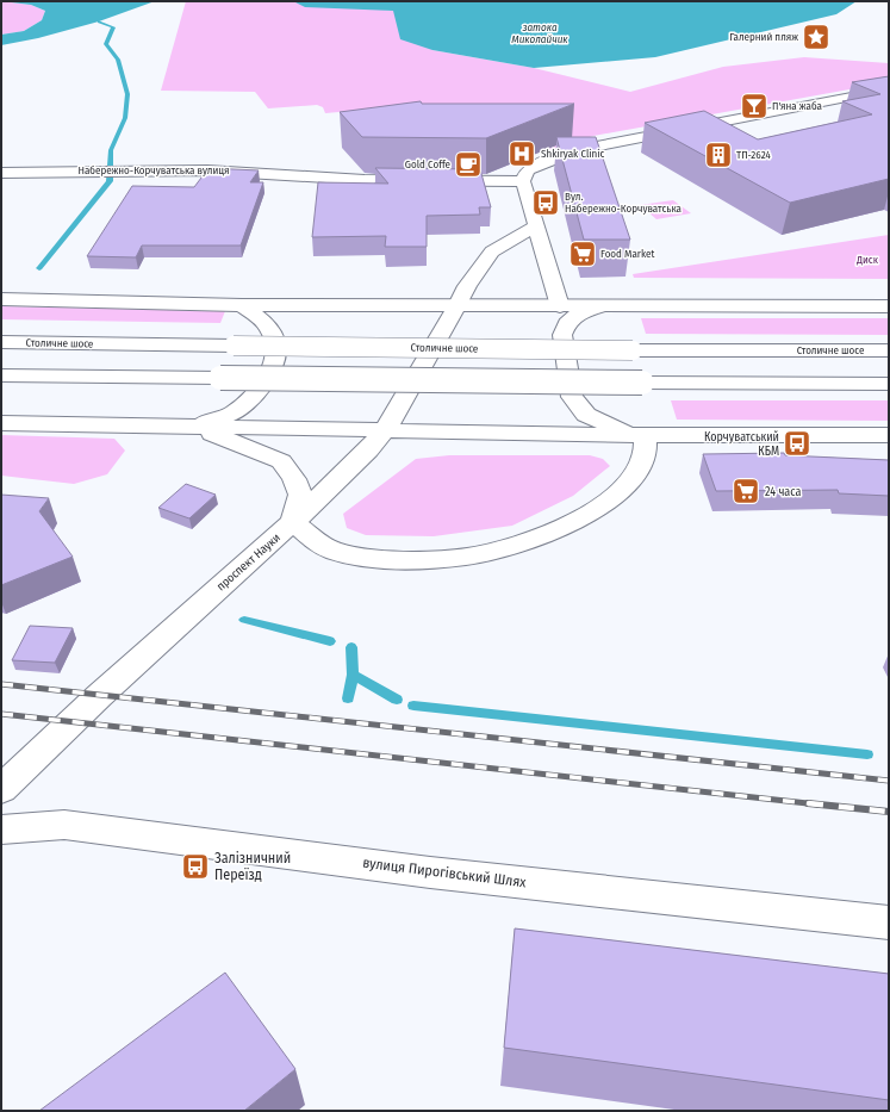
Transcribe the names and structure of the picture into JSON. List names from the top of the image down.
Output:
{
  "streets": {
    "main road": [
      "Набережно-Корчуватська вулиця",
      "Столичне шосе",
      "проспект Науки",
      "вулиця Пирогівський Шлях"
    ]
  },
  "water": ["затока Миколайчик"],
  "parks": ["Диск"],
  "places": {
    "place": ["Галерний пляж"],
    "bar": ["П'яна жаба"],
    "hospital": ["Shkiryak Clinic"],
    "building": ["ТП-2624"],
    "cafe": ["Gold Coffe"],
    "bus stop": ["Вул. Набережно-Корчуватська", "Корчуватський КБМ", "Залізничний Переїзд"],
    "supermarket": ["Food Market", "24 часа"]
  }
}
